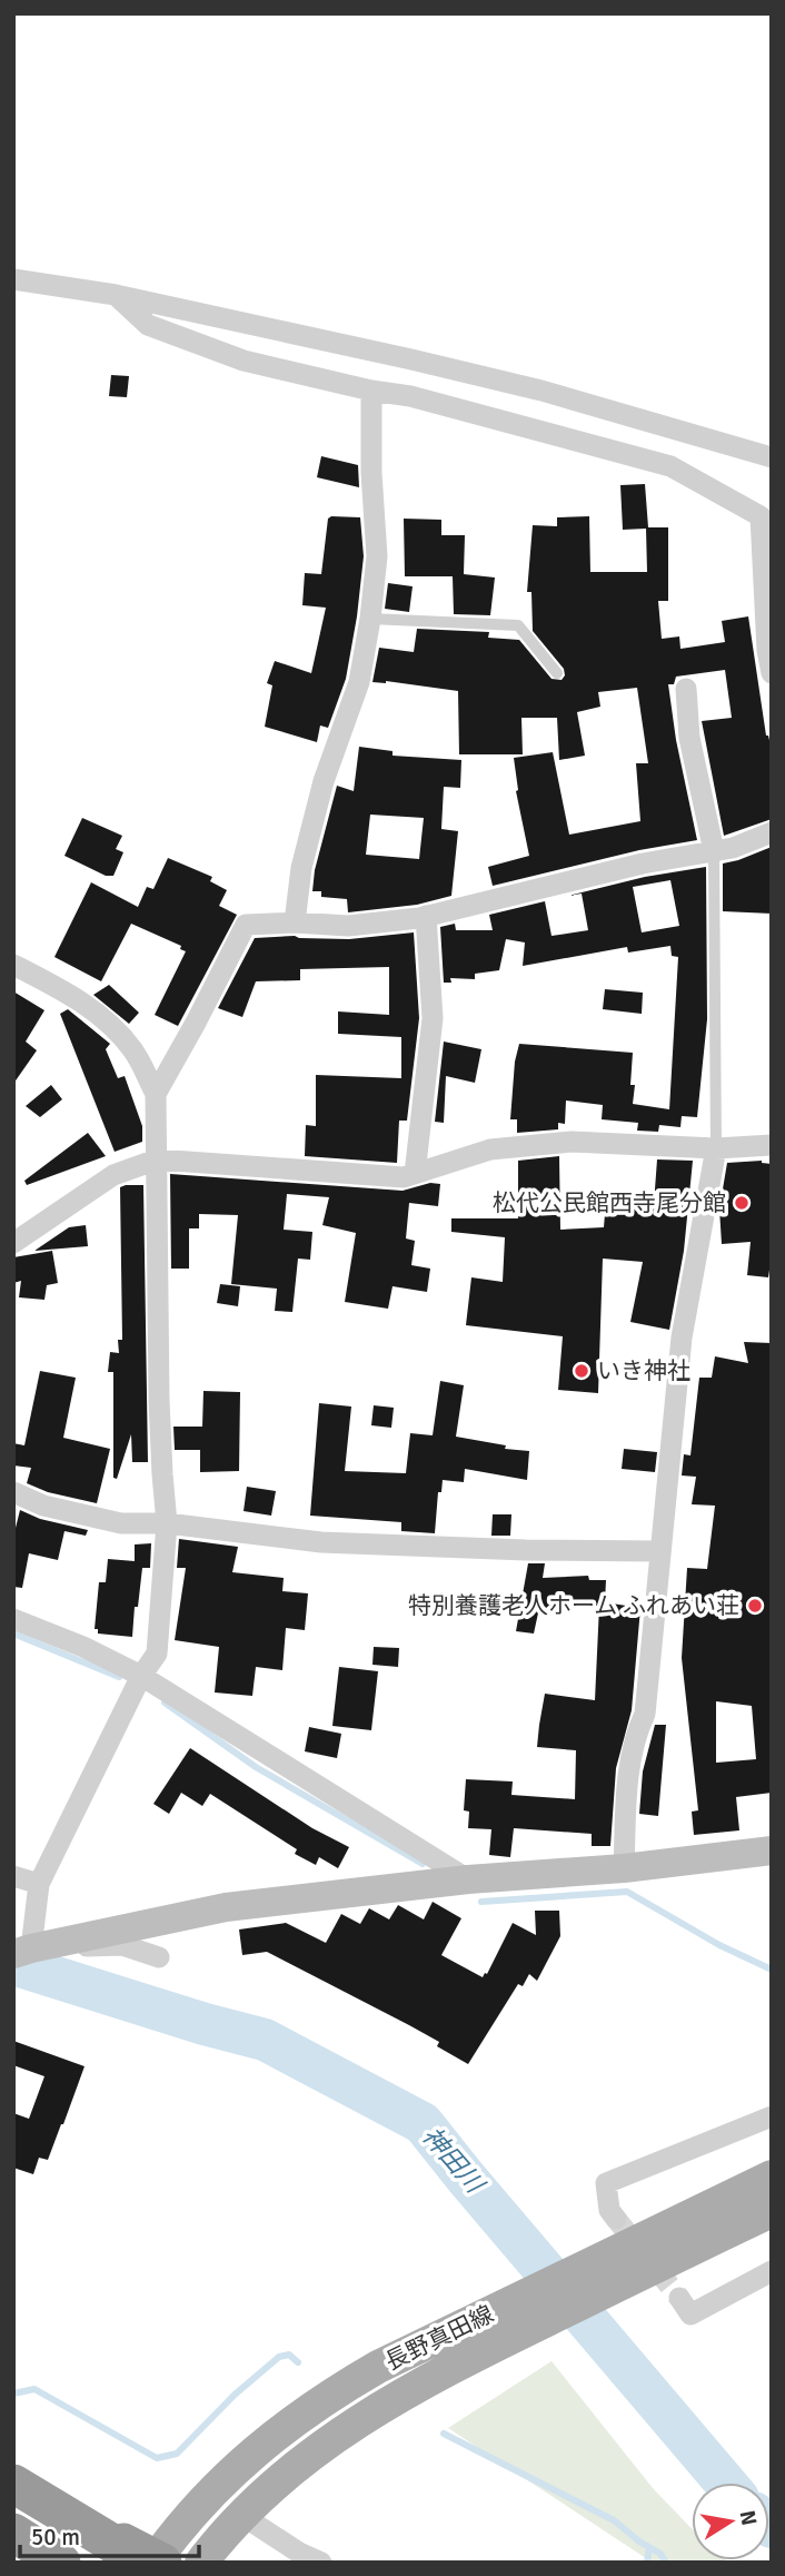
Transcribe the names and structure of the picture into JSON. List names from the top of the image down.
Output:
{
  "streets": {
    "main road": ["長野真田線"]
  },
  "water": ["神田川"],
  "places": ["松代公民館西寺尾分館", "いき神社", "特別養護老人ホーム ふれあい荘"],
  "scale_bar": "50 m",
  "north": "right"
}
